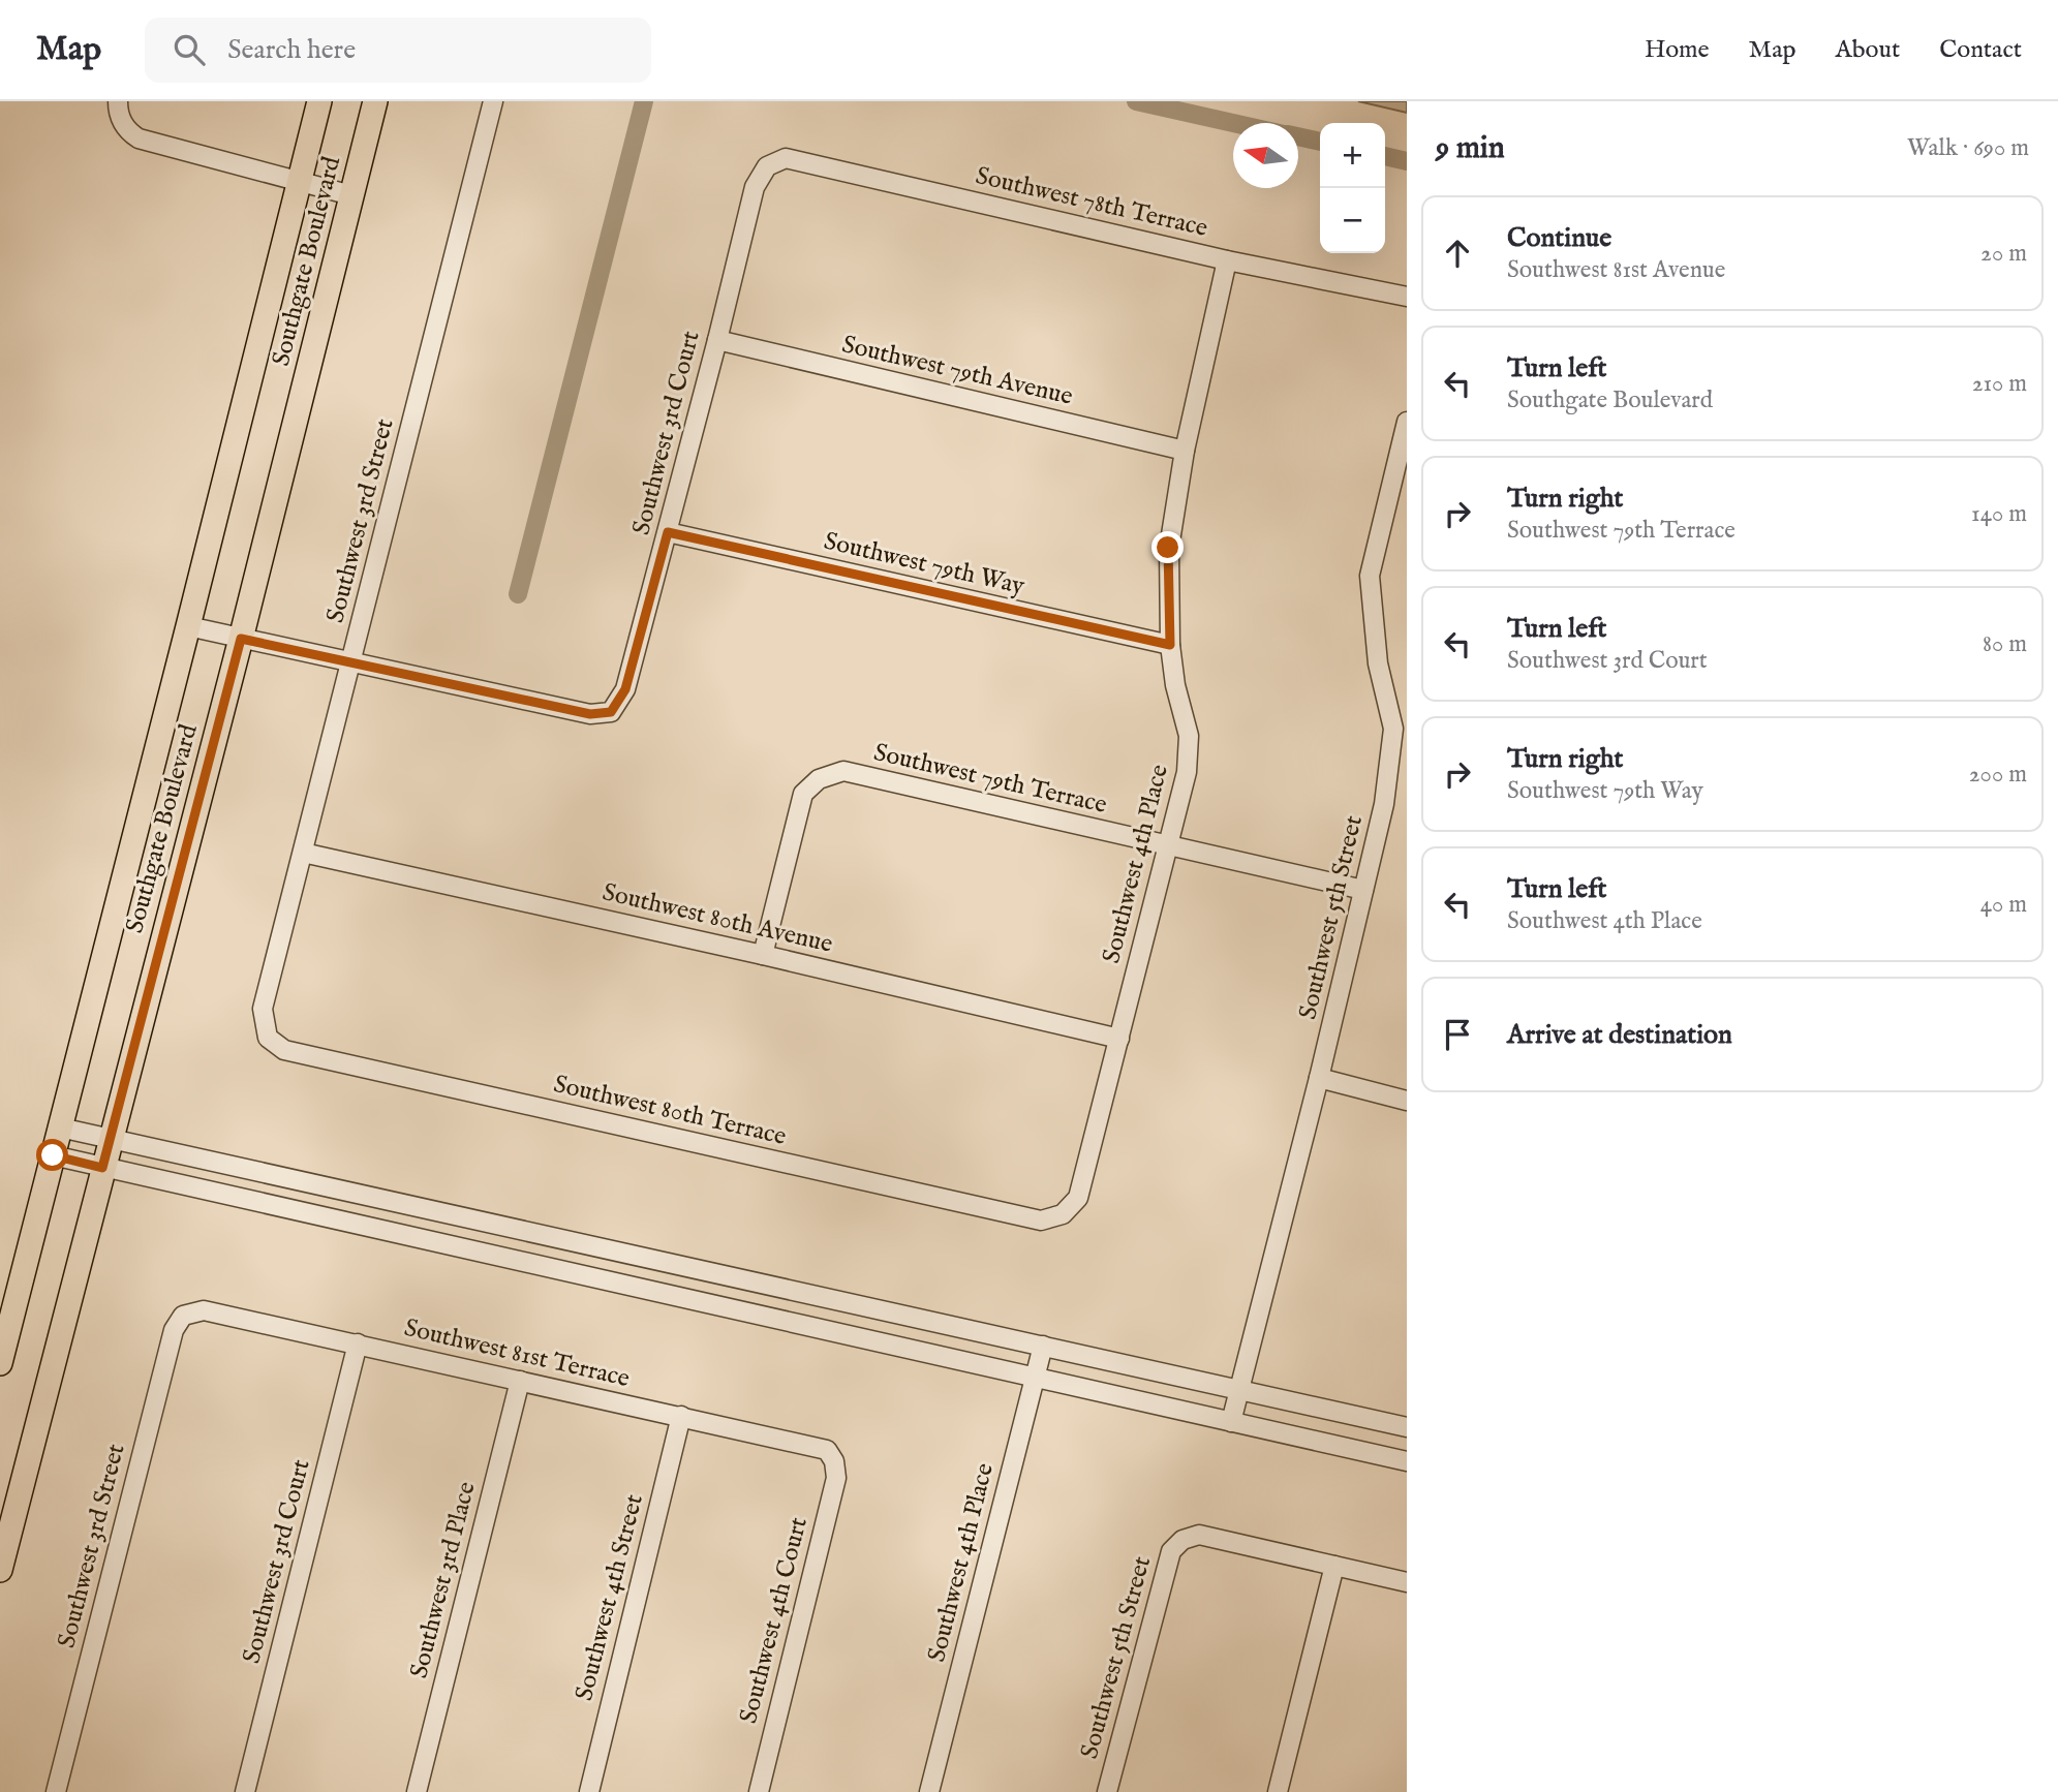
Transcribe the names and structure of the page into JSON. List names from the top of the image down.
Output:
{
  "streets": {
    "main road": ["Southgate Boulevard"],
    "street": [
      "Southwest 78th Terrace",
      "Southwest 79th Avenue",
      "Southwest 3rd Court",
      "Southwest 3rd Street",
      "Southwest 79th Way",
      "Southwest 79th Terrace",
      "Southwest 4th Place",
      "Southwest 5th Street",
      "Southwest 80th Avenue",
      "Southwest 80th Terrace",
      "Southwest 81st Terrace",
      "Southwest 3rd Place",
      "Southwest 4th Street",
      "Southwest 4th Court"
    ]
  },
  "crossings": [
    ["Southwest 78th Terrace", "Southwest 3rd Court"],
    ["Southwest 78th Terrace", "Southwest 4th Place"],
    ["Southwest 79th Avenue", "Southwest 3rd Court"],
    ["Southwest 79th Avenue", "Southwest 4th Place"],
    ["Southwest 3rd Court", "Southwest 3rd Street"],
    ["Southwest 3rd Court", "Southwest 79th Way"],
    ["Southwest 3rd Court", "Southwest 81st Terrace"],
    ["Southwest 3rd Street", "Southwest 80th Avenue"],
    ["Southwest 3rd Street", "Southwest 80th Terrace"],
    ["Southwest 3rd Street", "Southwest 81st Terrace"],
    ["Southwest 79th Way", "Southwest 4th Place"],
    ["Southwest 79th Terrace", "Southwest 4th Place"],
    ["Southwest 79th Terrace", "Southwest 5th Street"],
    ["Southwest 79th Terrace", "Southwest 80th Avenue"],
    ["Southwest 4th Place", "Southwest 80th Avenue"],
    ["Southwest 4th Place", "Southwest 80th Terrace"],
    ["Southwest 81st Terrace", "Southwest 3rd Place"],
    ["Southwest 81st Terrace", "Southwest 4th Street"],
    ["Southwest 81st Terrace", "Southwest 4th Court"]
  ],
  "north": "left",
  "page": {
    "header": "Map",
    "search": "Search here",
    "nav": [
      "Home",
      "Map",
      "About",
      "Contact"
    ],
    "heading": ["9 min", "Walk · 690 m"],
    "map_buttons": ["+", "−"],
    "list": [
      ["Continue", "Southwest 81st Avenue", "20 m"],
      ["Turn left", "Southgate Boulevard", "210 m"],
      ["Turn right", "Southwest 79th Terrace", "140 m"],
      ["Turn left", "Southwest 3rd Court", "80 m"],
      ["Turn right", "Southwest 79th Way", "200 m"],
      ["Turn left", "Southwest 4th Place", "40 m"],
      "Arrive at destination"
    ]
  }
}
